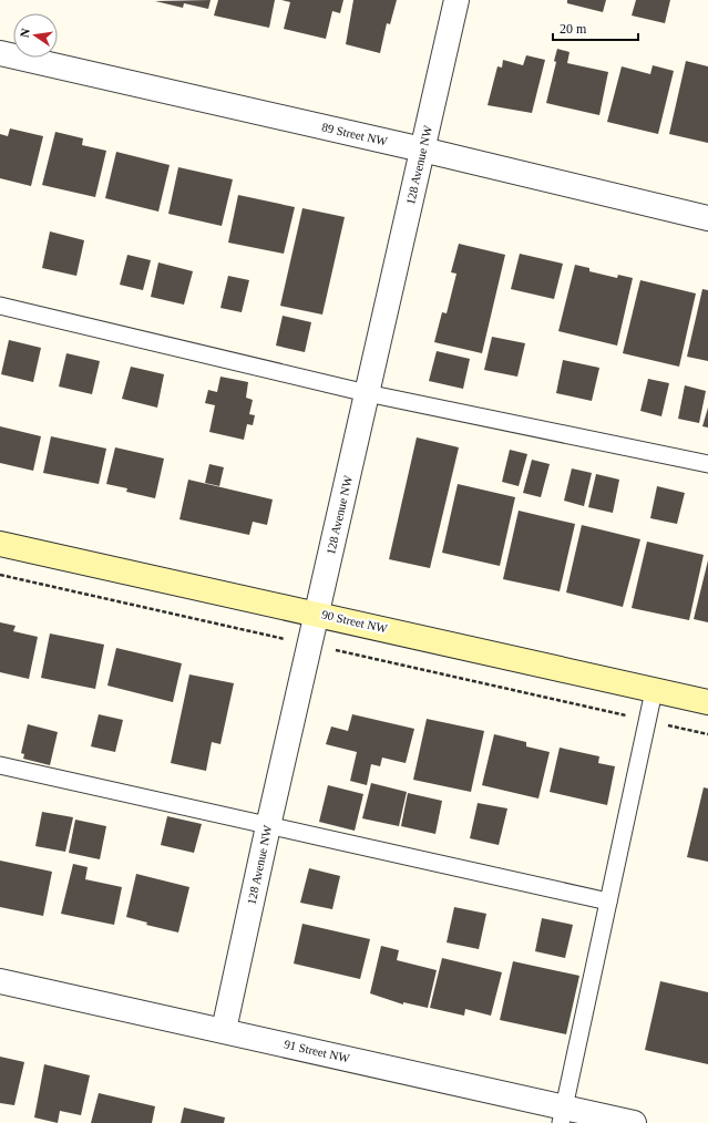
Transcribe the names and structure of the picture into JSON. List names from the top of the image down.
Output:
{
  "streets": {
    "street": [
      "89 Street NW",
      "128 Avenue NW",
      "90 Street NW",
      "91 Street NW"
    ]
  },
  "crossings": [
    ["89 Street NW", "128 Avenue NW"],
    ["128 Avenue NW", "90 Street NW"],
    ["128 Avenue NW", "91 Street NW"]
  ],
  "scale_bar": "20 m",
  "north": "left"
}
